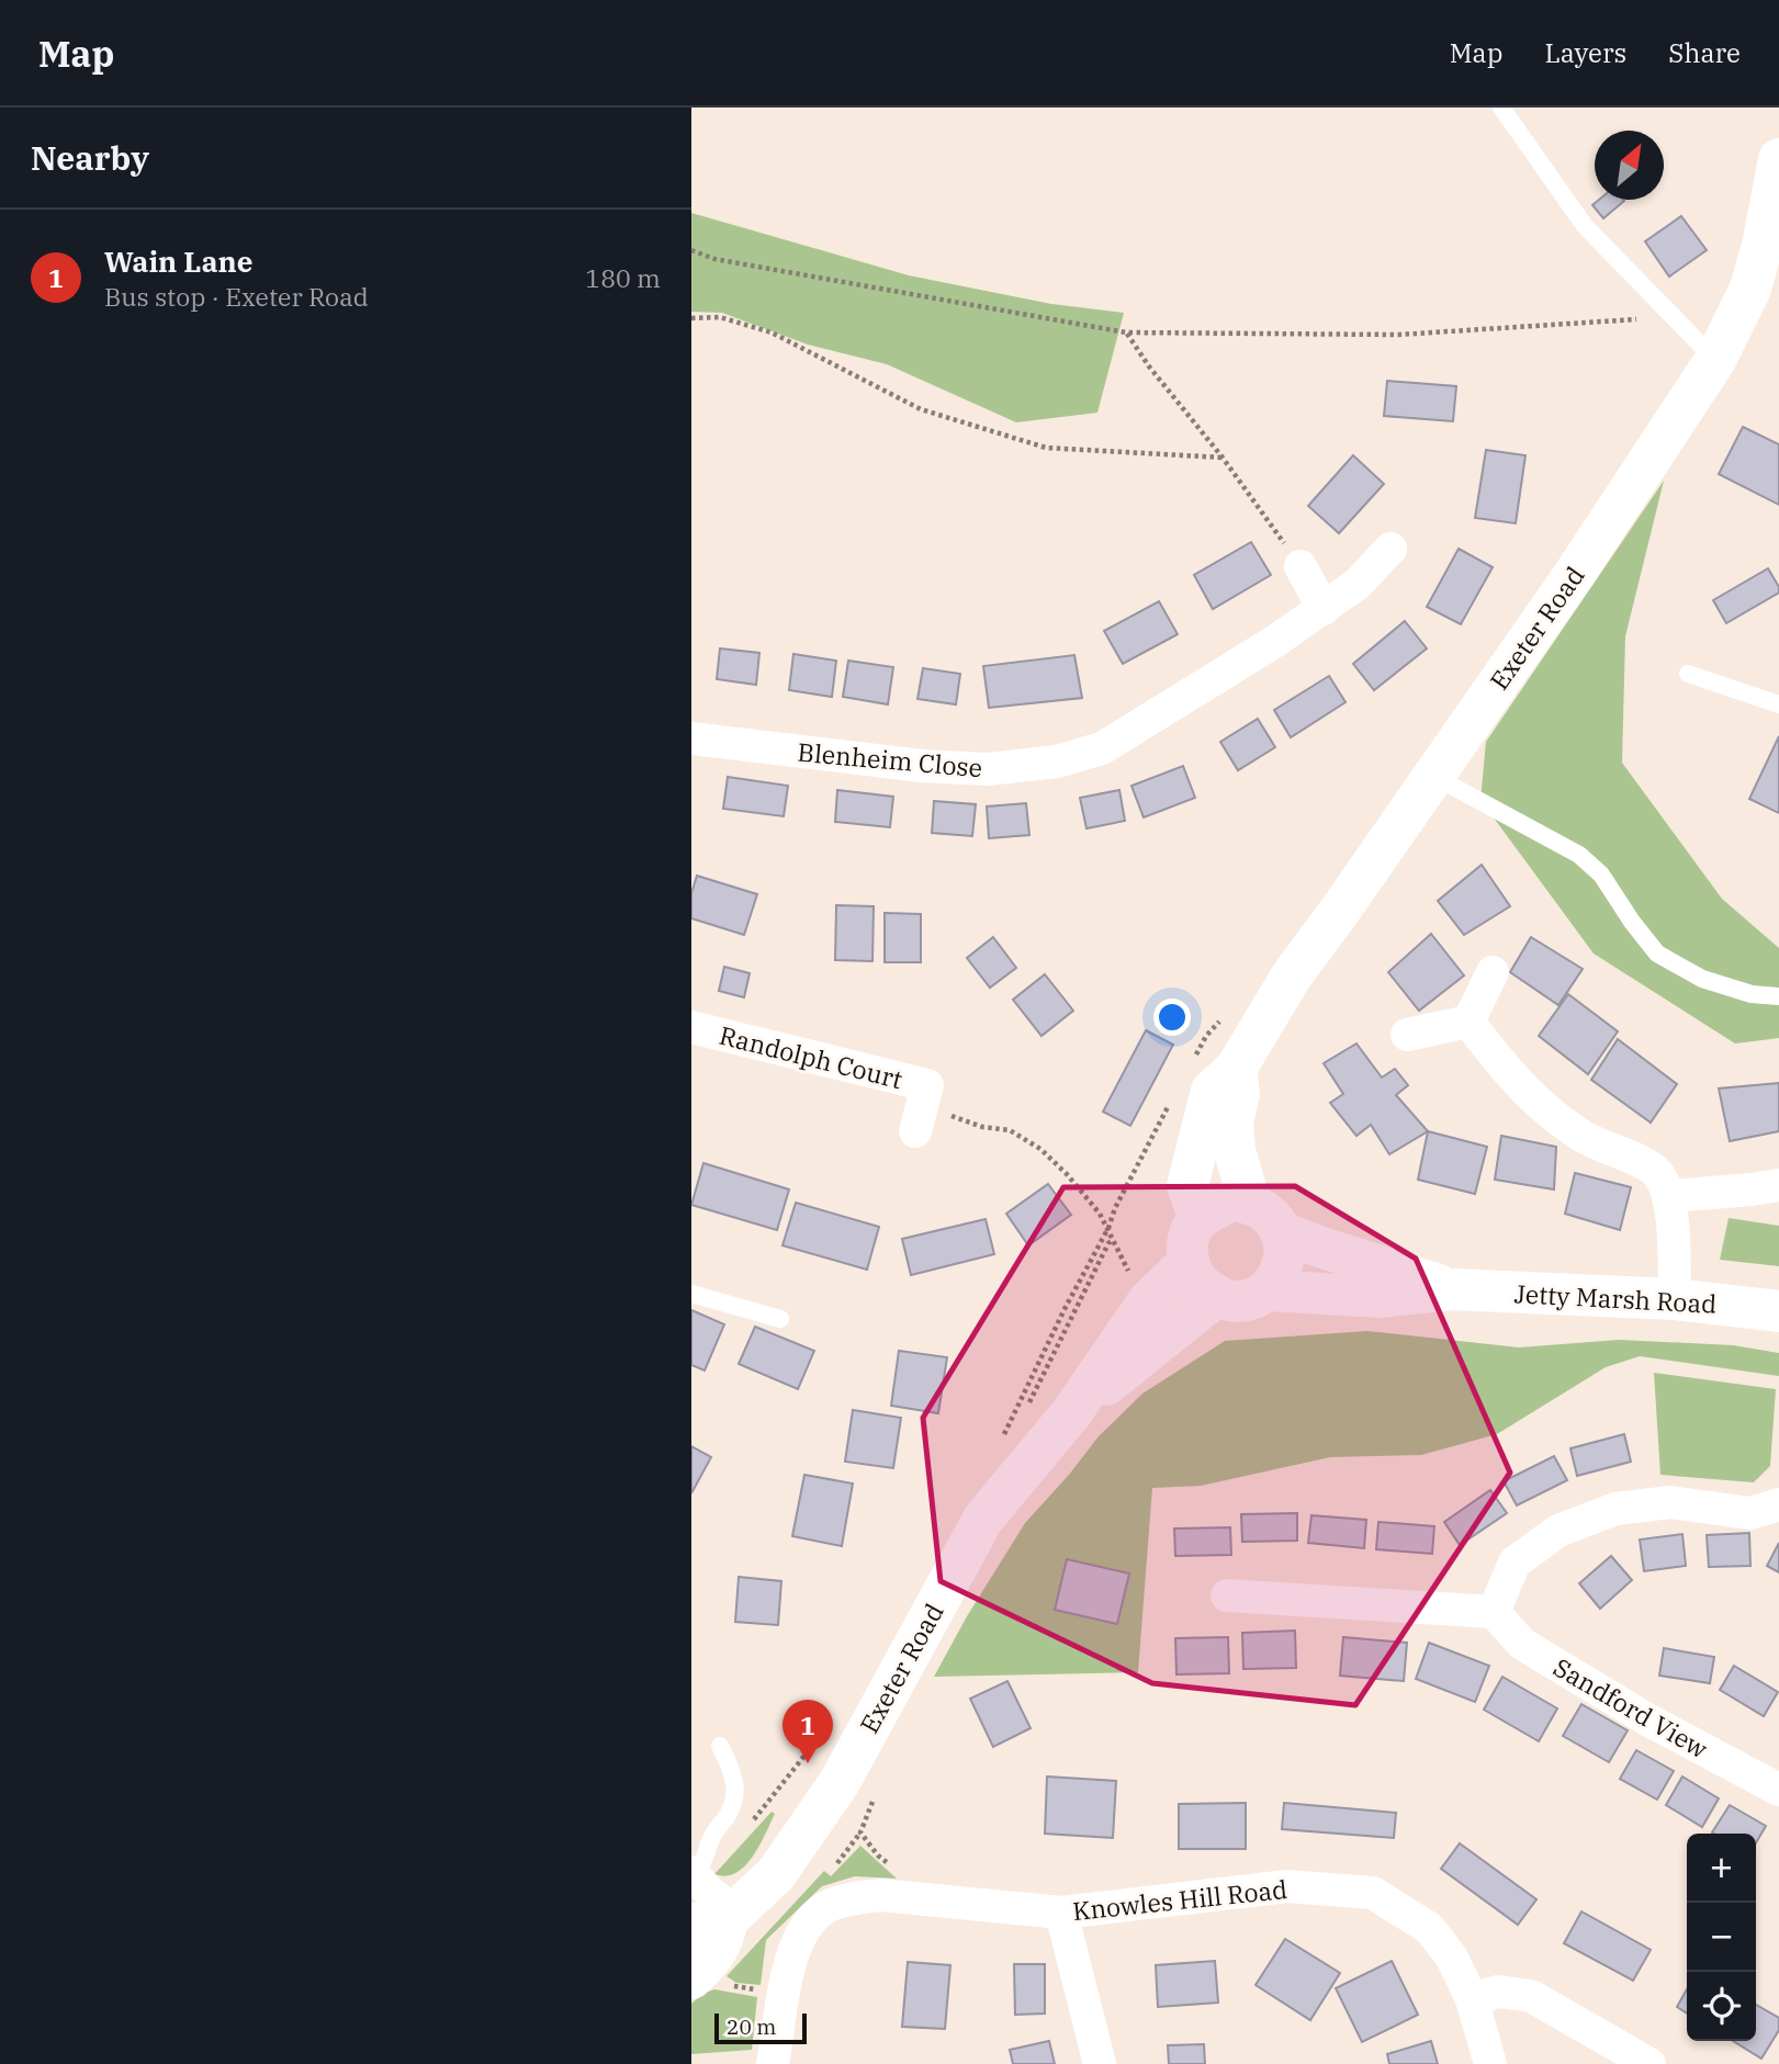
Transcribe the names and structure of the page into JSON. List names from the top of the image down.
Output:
{
  "streets": {
    "main road": ["Exeter Road", "Jetty Marsh Road"],
    "street": [
      "Blenheim Close",
      "Randolph Court",
      "Sandford View",
      "Knowles Hill Road"
    ]
  },
  "crossings": [
    ["Exeter Road", "Jetty Marsh Road"]
  ],
  "scale_bar": "20 m",
  "north": "top right",
  "page": {
    "header": "Map",
    "nav": ["Map", "Layers", "Share"],
    "heading": "Nearby",
    "list": [
      {
        "mark": "1",
        "name": "Wain Lane",
        "note": "Bus stop · Exeter Road",
        "value": "180 m"
      }
    ],
    "pins": "1",
    "map_buttons": ["+", "−"],
    "scale": "20 m"
  }
}
